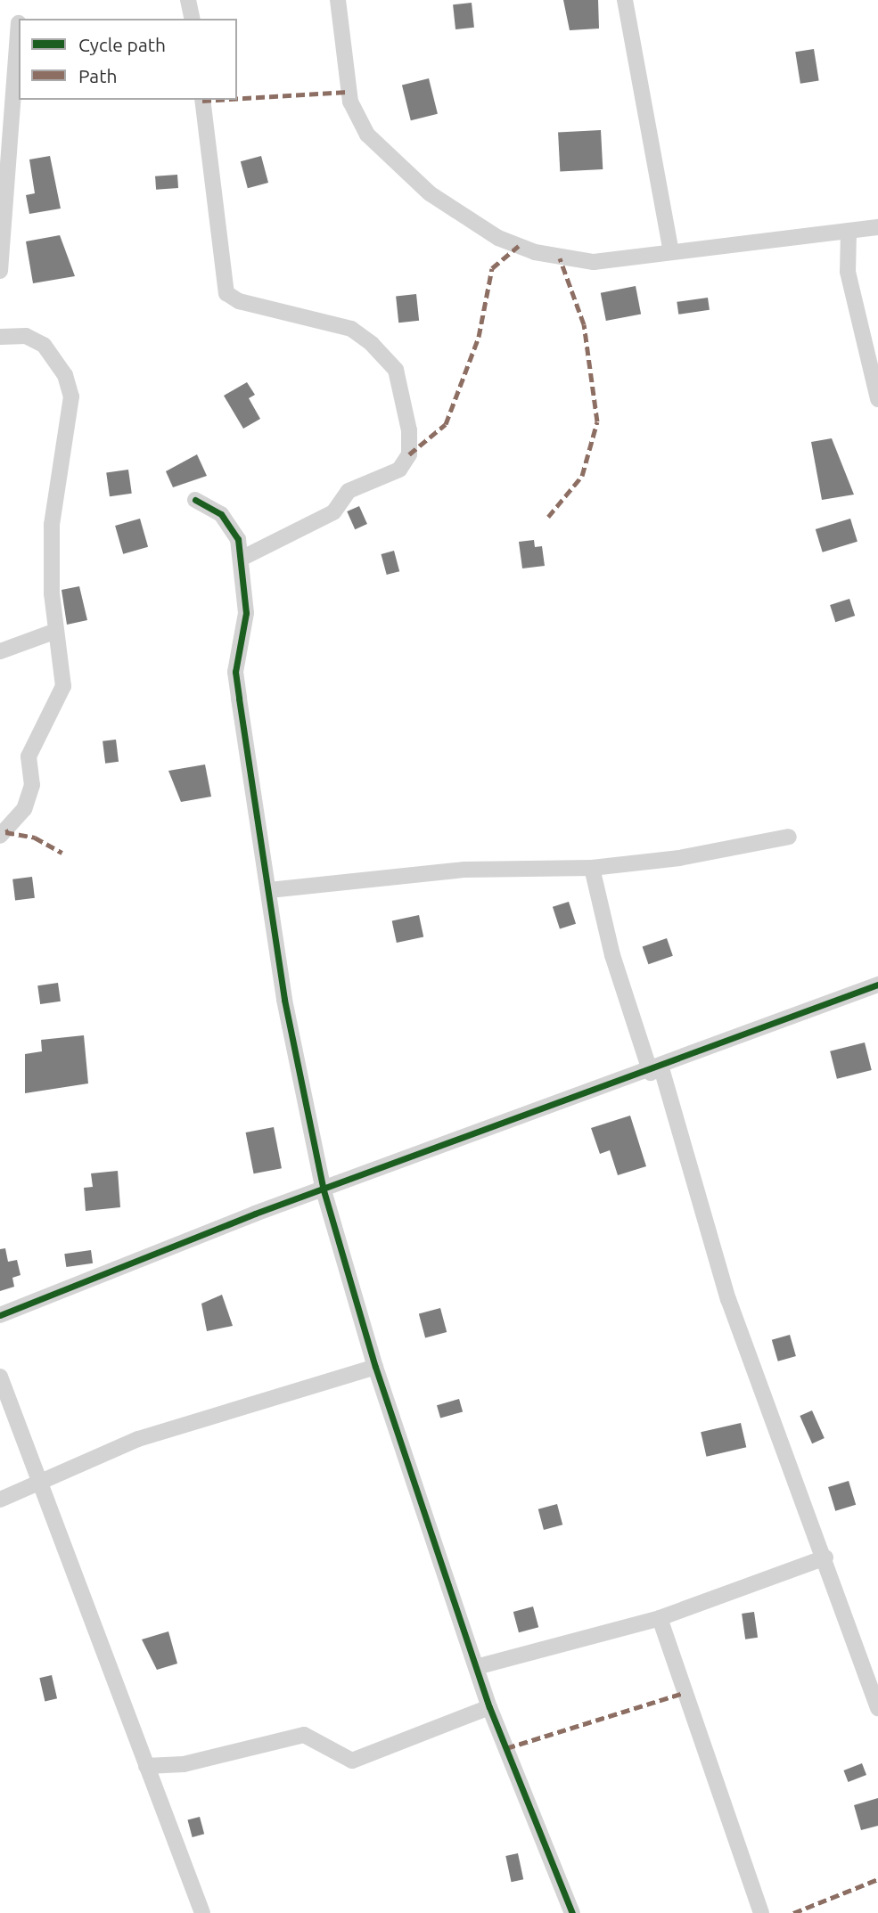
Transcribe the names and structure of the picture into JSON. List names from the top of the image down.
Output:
{
  "legend": ["Cycle path", "Path"]
}
